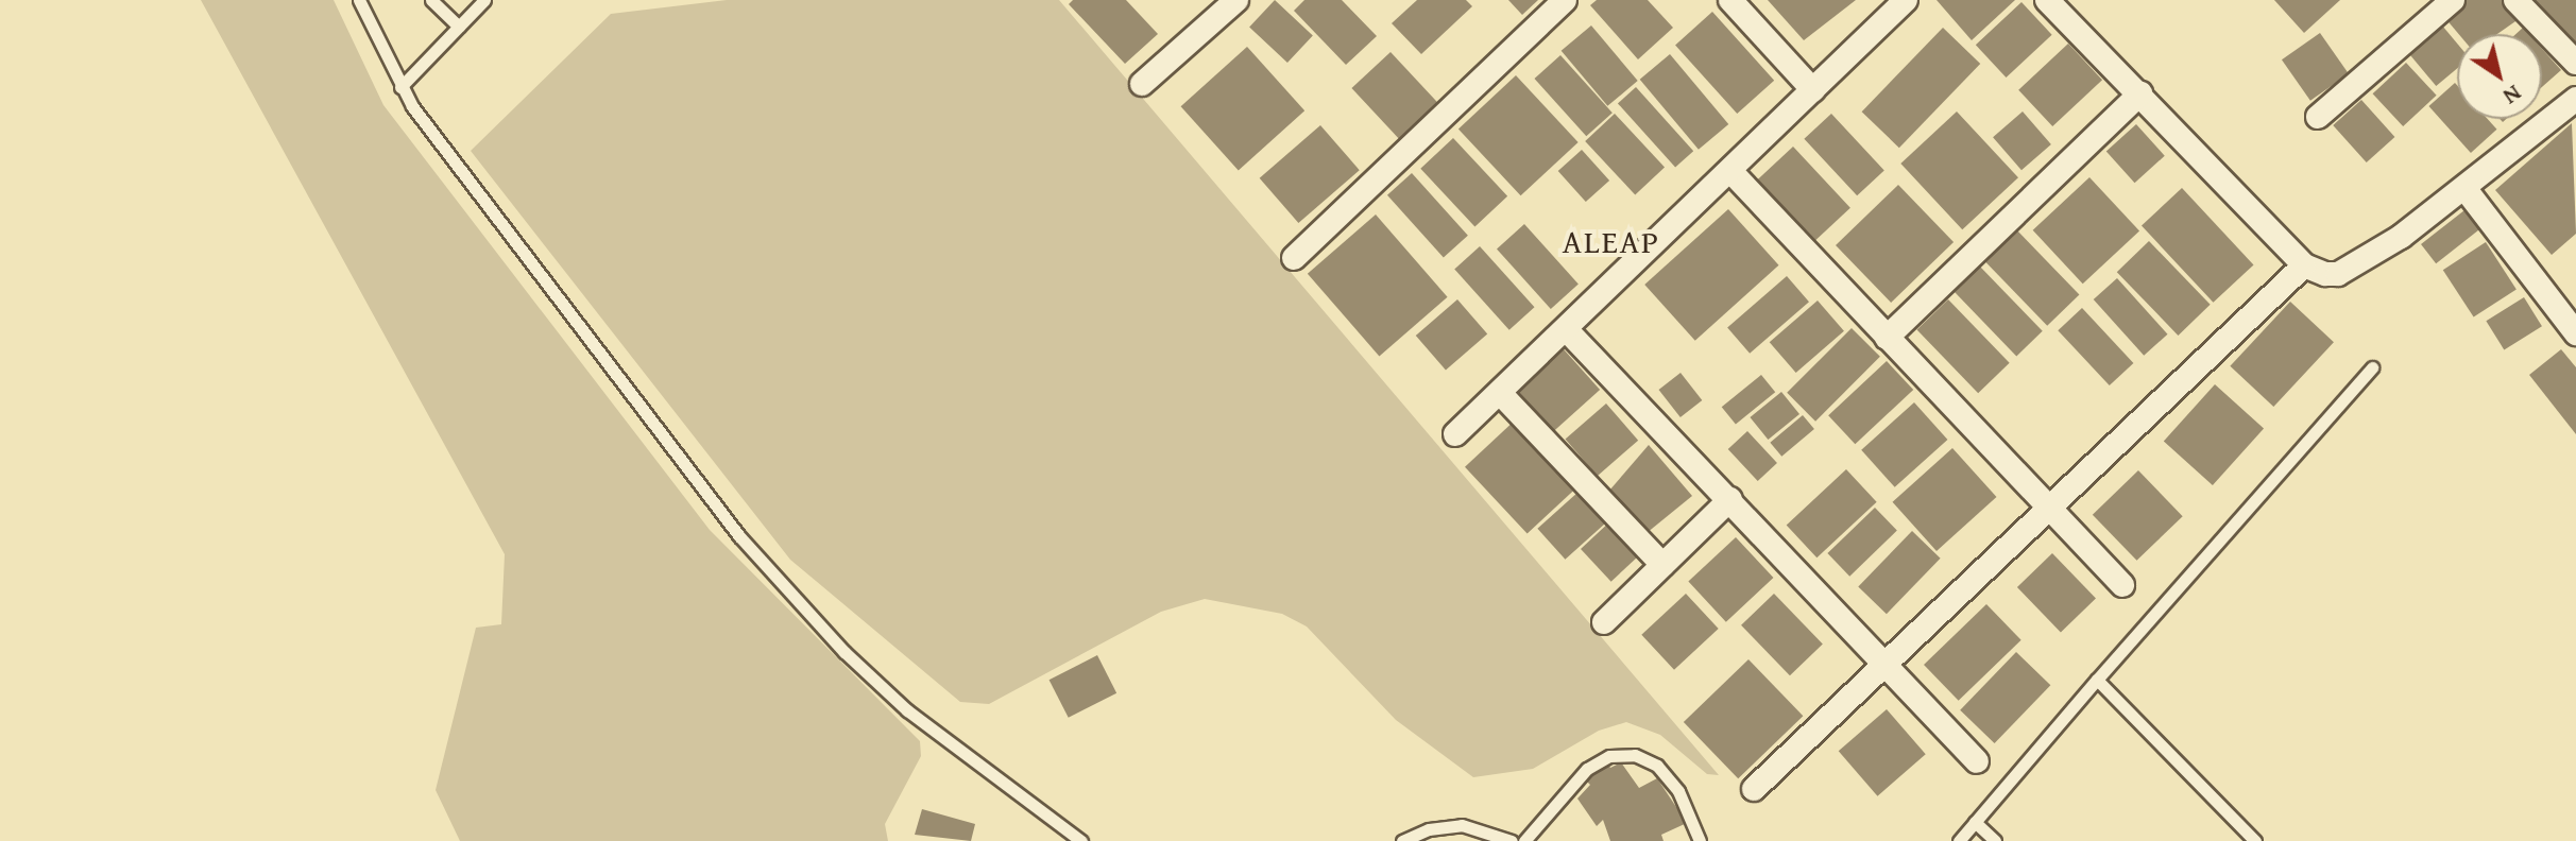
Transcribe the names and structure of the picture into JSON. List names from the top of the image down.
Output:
{
  "districts": ["ALEAP"],
  "north": "bottom right"
}
